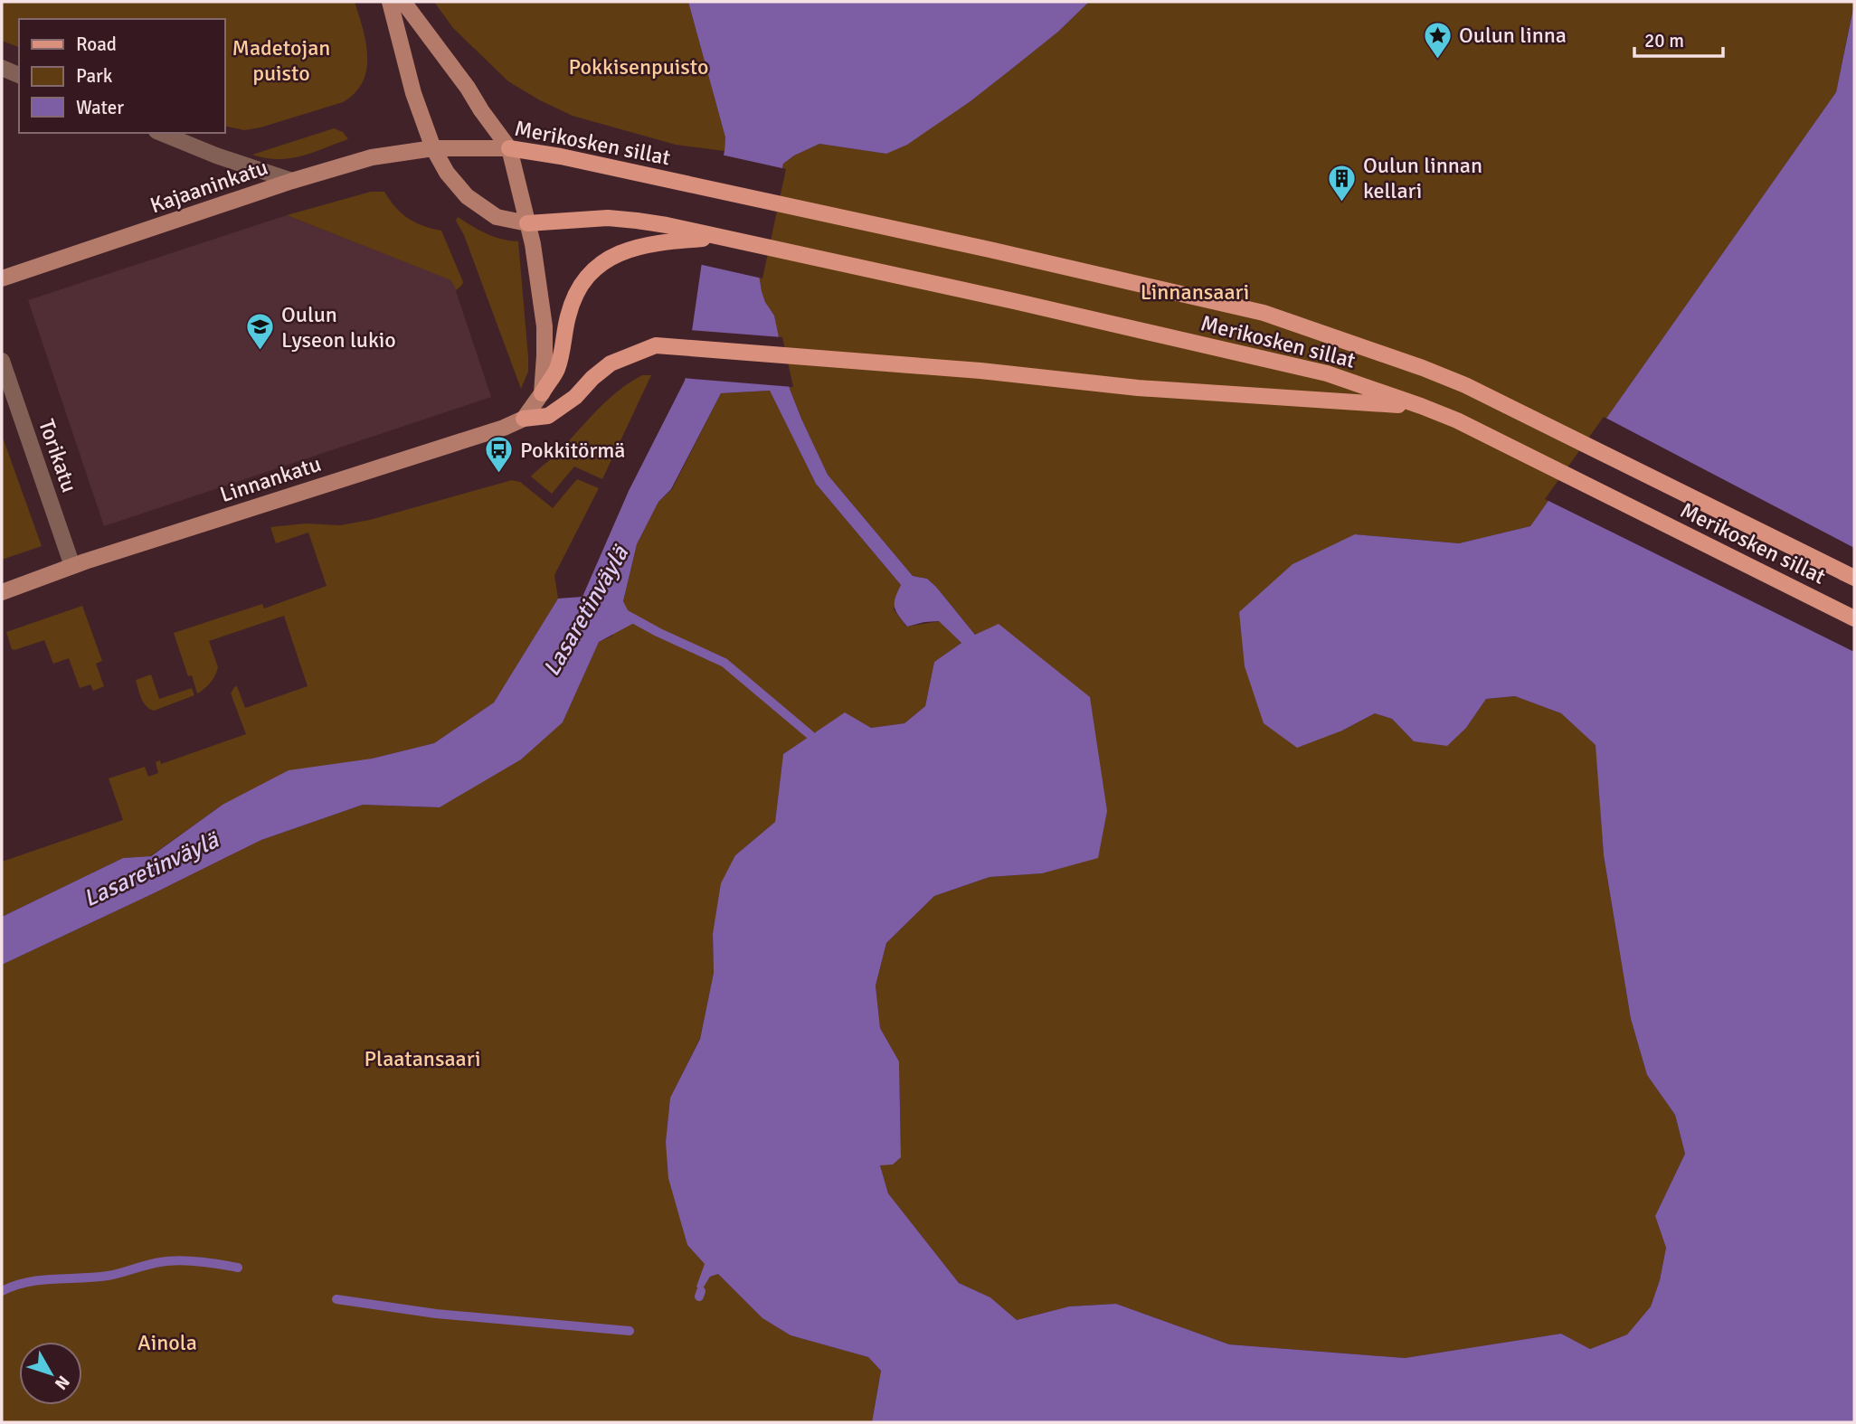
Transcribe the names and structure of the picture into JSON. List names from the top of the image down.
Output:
{
  "streets": {
    "main road": ["Merikosken sillat", "Kajaaninkatu", "Linnankatu"],
    "street": ["Torikatu"]
  },
  "crossings": [
    ["Merikosken sillat", "Kajaaninkatu"],
    ["Torikatu", "Linnankatu"]
  ],
  "water": ["Lasaretinväylä"],
  "parks": [
    "Madetojan puisto",
    "Pokkisenpuisto",
    "Linnansaari",
    "Plaatansaari",
    "Ainola"
  ],
  "places": {
    "place": ["Oulun linna"],
    "building": ["Oulun linnan kellari"],
    "school or university": ["Oulun Lyseon lukio"],
    "bus stop": ["Pokkitörmä"]
  },
  "legend": ["Road", "Park", "Water"],
  "scale_bar": "20 m",
  "north": "bottom right"
}
